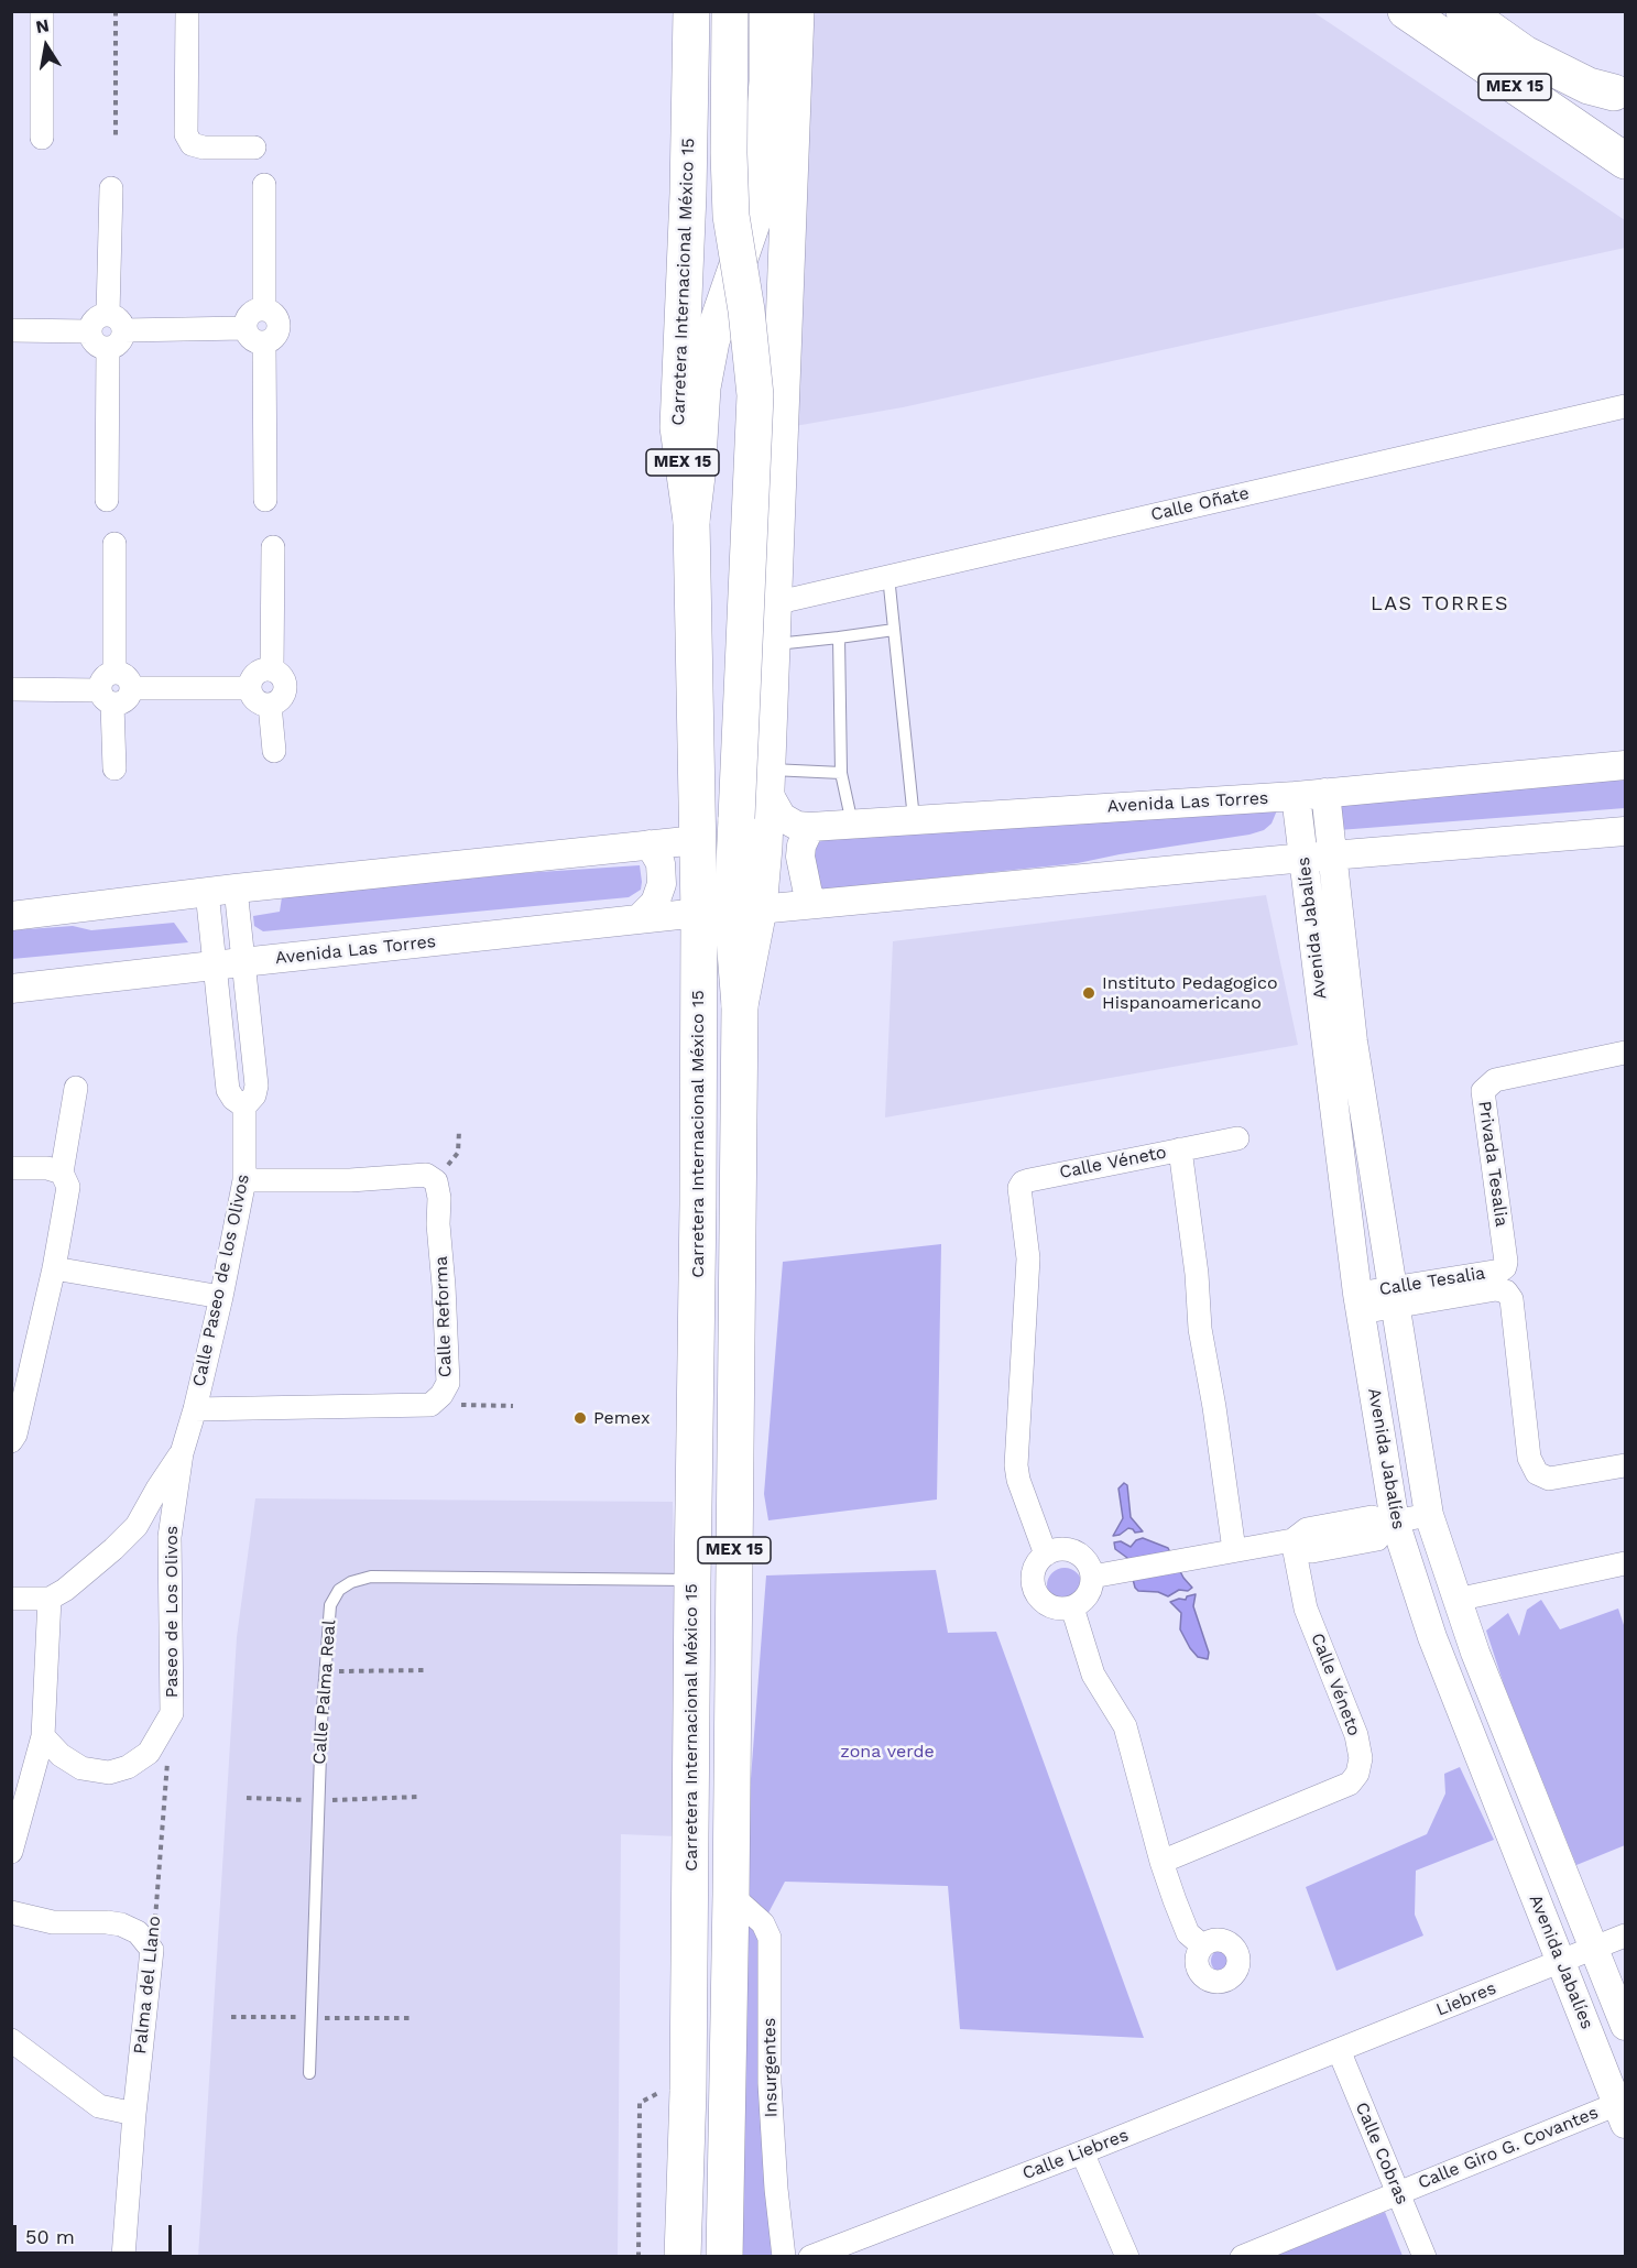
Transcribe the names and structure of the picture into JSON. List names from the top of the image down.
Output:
{
  "streets": {
    "main road": ["MEX 15", "Carretera Internacional México 15"],
    "street": [
      "Calle Oñate",
      "Avenida Las Torres",
      "Avenida Jabalíes",
      "Calle Véneto",
      "Privada Tesalia",
      "Calle Paseo de los Olivos",
      "Calle Tesalia",
      "Calle Reforma",
      "Paseo de Los Olivos",
      "Palma del Llano",
      "Liebres",
      "Insurgentes",
      "Calle Giro G. Covantes",
      "Calle Cobras",
      "Calle Liebres"
    ],
    "lane": ["Calle Palma Real"]
  },
  "crossings": [
    ["MEX 15", "Calle Oñate"],
    ["MEX 15", "Avenida Las Torres"],
    ["MEX 15", "Insurgentes"],
    ["Carretera Internacional México 15", "Avenida Las Torres"],
    ["Carretera Internacional México 15", "Calle Palma Real"],
    ["Avenida Las Torres", "Avenida Jabalíes"],
    ["Avenida Las Torres", "Calle Paseo de los Olivos"],
    ["Avenida Jabalíes", "Calle Tesalia"],
    ["Avenida Jabalíes", "Liebres"],
    ["Avenida Jabalíes", "Calle Giro G. Covantes"],
    ["Privada Tesalia", "Calle Tesalia"],
    ["Calle Paseo de los Olivos", "Calle Reforma"],
    ["Calle Paseo de los Olivos", "Paseo de Los Olivos"],
    ["Liebres", "Calle Cobras"],
    ["Liebres", "Calle Liebres"],
    ["Calle Giro G. Covantes", "Calle Cobras"],
    ["Calle Cobras", "Calle Liebres"]
  ],
  "districts": ["LAS TORRES"],
  "parks": ["zona verde"],
  "places": ["Instituto Pedagogico Hispanoamericano", "Pemex"],
  "scale_bar": "50 m",
  "north": "top"
}
